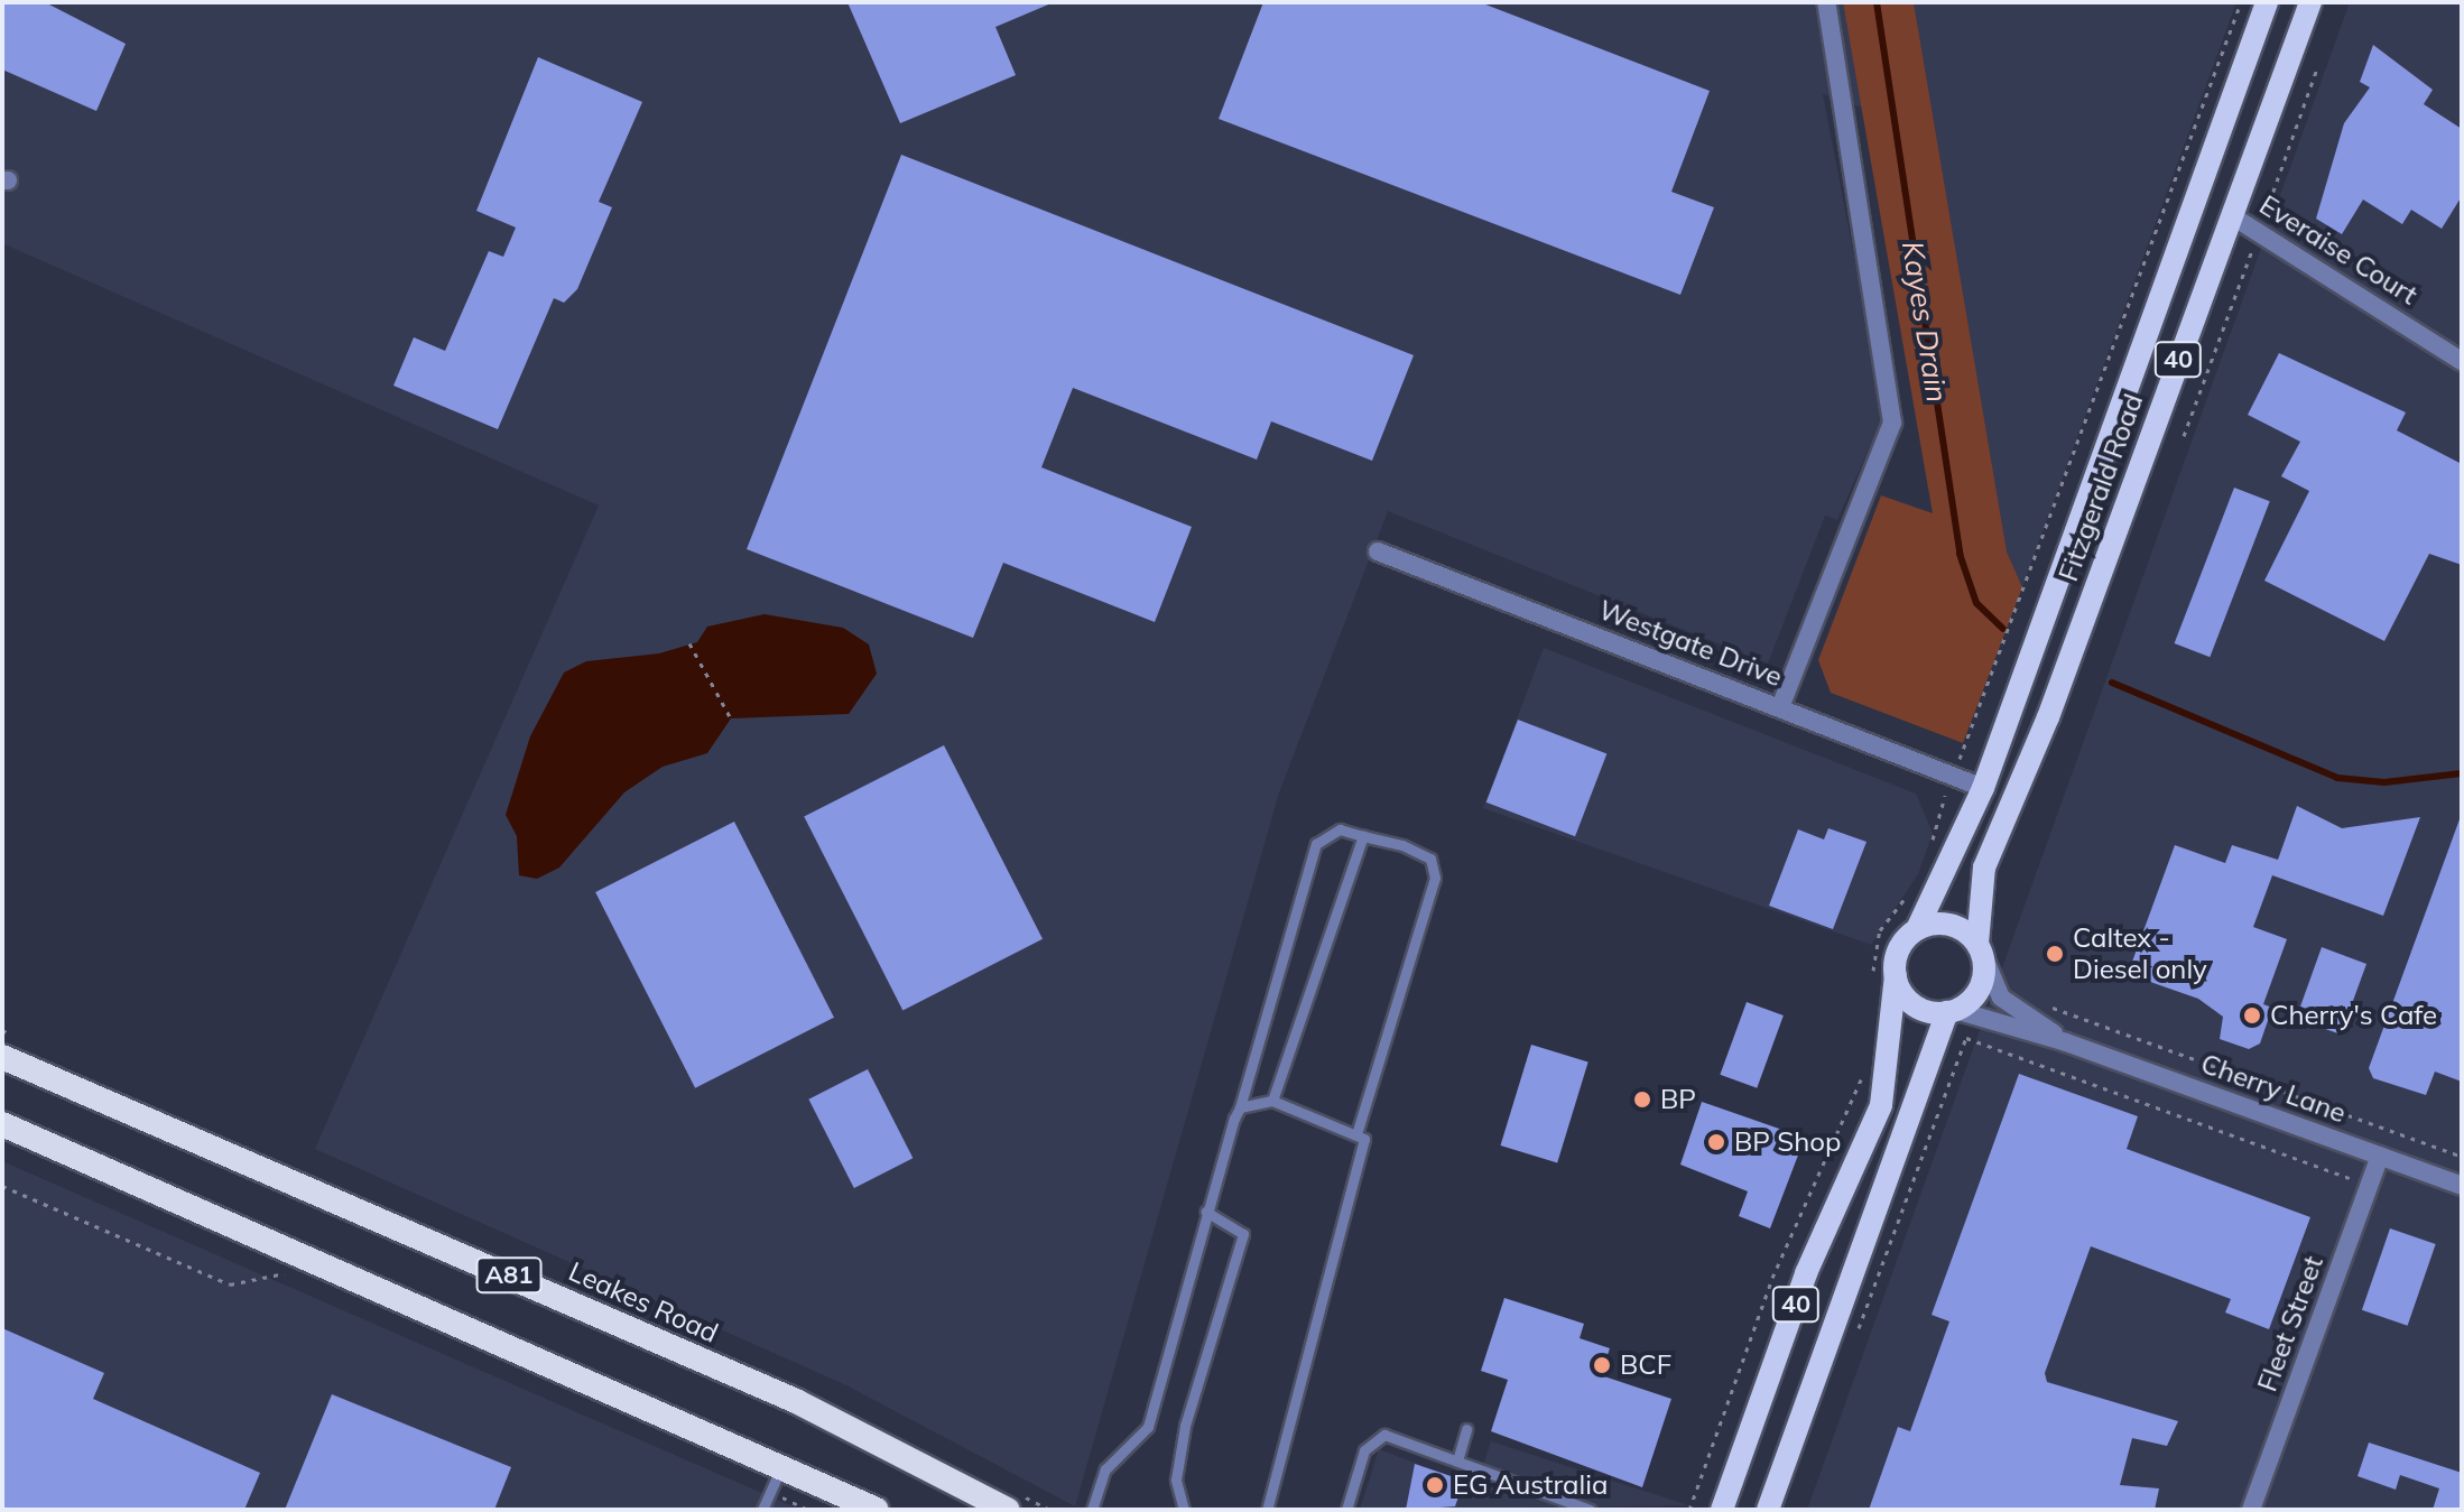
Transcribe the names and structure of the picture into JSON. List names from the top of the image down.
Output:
{
  "streets": {
    "highway": ["A81", "Leakes Road"],
    "main road": ["40", "Fitzgerald Road"],
    "street": [
      "Everaise Court",
      "Westgate Drive",
      "Cherry Lane",
      "Fleet Street"
    ]
  },
  "crossings": [
    ["Everaise Court", "Fitzgerald Road"],
    ["40", "Fitzgerald Road"],
    ["40", "Cherry Lane"],
    ["Fitzgerald Road", "Westgate Drive"],
    ["Fitzgerald Road", "Cherry Lane"],
    ["Cherry Lane", "Fleet Street"]
  ],
  "water": ["Kayes Drain"],
  "places": [
    "Caltex - Diesel only",
    "Cherry's Cafe",
    "BP",
    "BP Shop",
    "BCF",
    "EG Australia"
  ]
}
